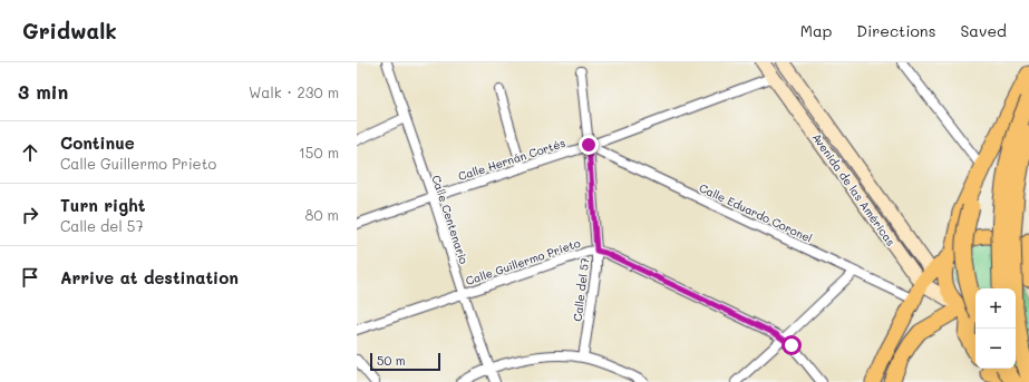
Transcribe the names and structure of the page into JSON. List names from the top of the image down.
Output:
{
  "streets": {
    "main road": ["Avenida de las Américas"],
    "street": [
      "Calle Hernán Cortés",
      "Calle Eduardo Coronel",
      "Calle Centenario",
      "Calle Guillermo Prieto",
      "Calle del 57"
    ]
  },
  "crossings": [
    ["Calle Hernán Cortés", "Avenida de las Américas"],
    ["Calle Hernán Cortés", "Calle Eduardo Coronel"],
    ["Calle Hernán Cortés", "Calle Centenario"],
    ["Calle Hernán Cortés", "Calle del 57"],
    ["Calle Eduardo Coronel", "Calle del 57"],
    ["Calle Centenario", "Calle Guillermo Prieto"],
    ["Calle Guillermo Prieto", "Calle del 57"]
  ],
  "scale_bar": "50 m",
  "page": {
    "header": "Gridwalk",
    "nav": ["Map", "Directions", "Saved"],
    "heading": ["3 min", "Walk · 230 m"],
    "list": [
      ["Continue", "Calle Guillermo Prieto", "150 m"],
      ["Turn right", "Calle del 57", "80 m"],
      "Arrive at destination"
    ],
    "map_buttons": ["+", "−"],
    "scale": "50 m"
  }
}
